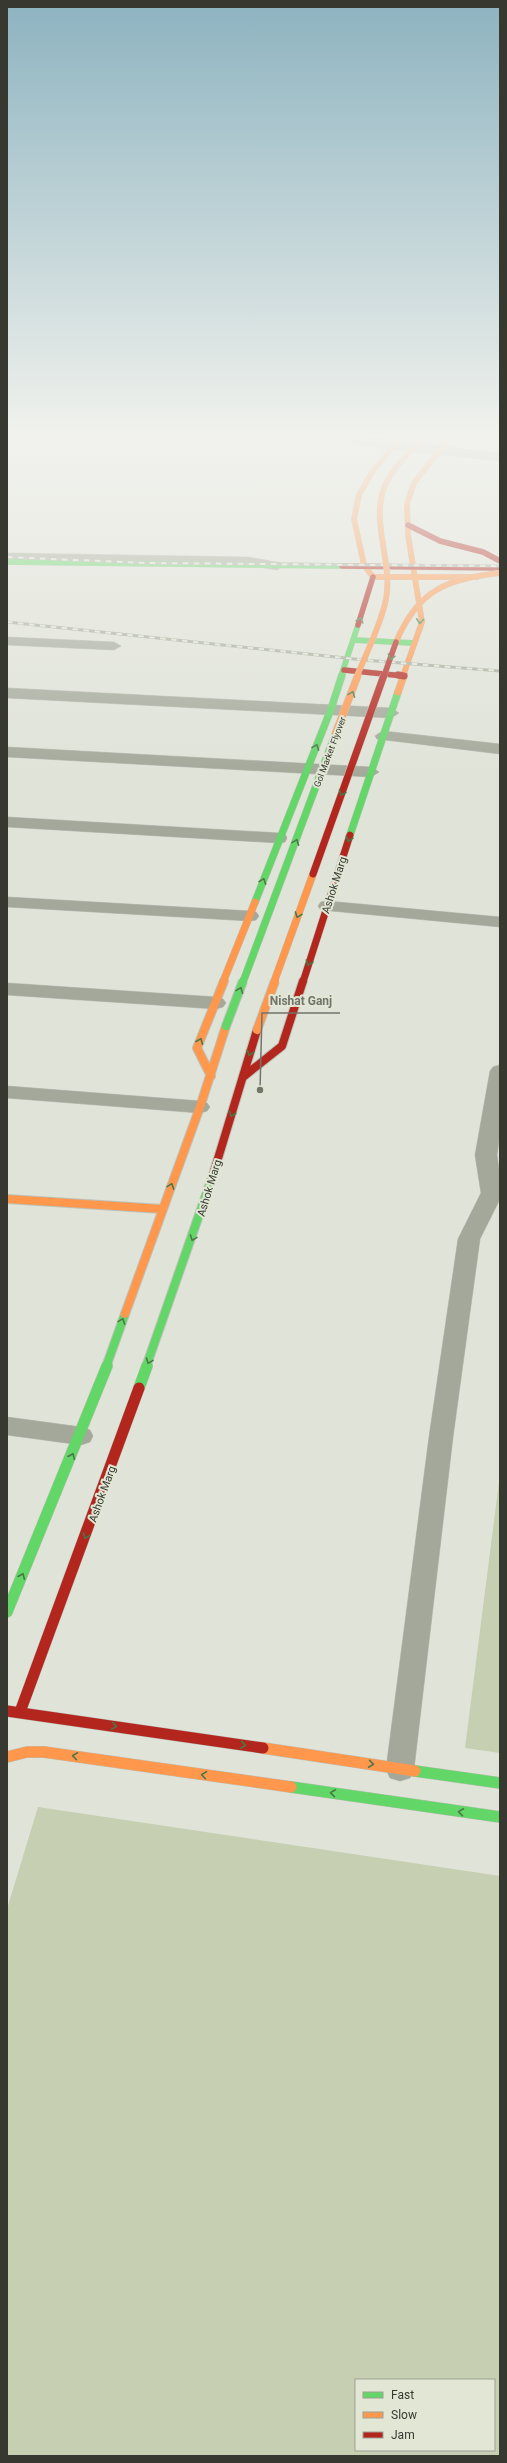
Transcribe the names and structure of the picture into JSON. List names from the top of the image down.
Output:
{
  "streets": {
    "main road": ["Gol Market Flyover", "Ashok Marg"]
  },
  "places": ["Nishat Ganj"],
  "legend": ["Fast", "Slow", "Jam"]
}
